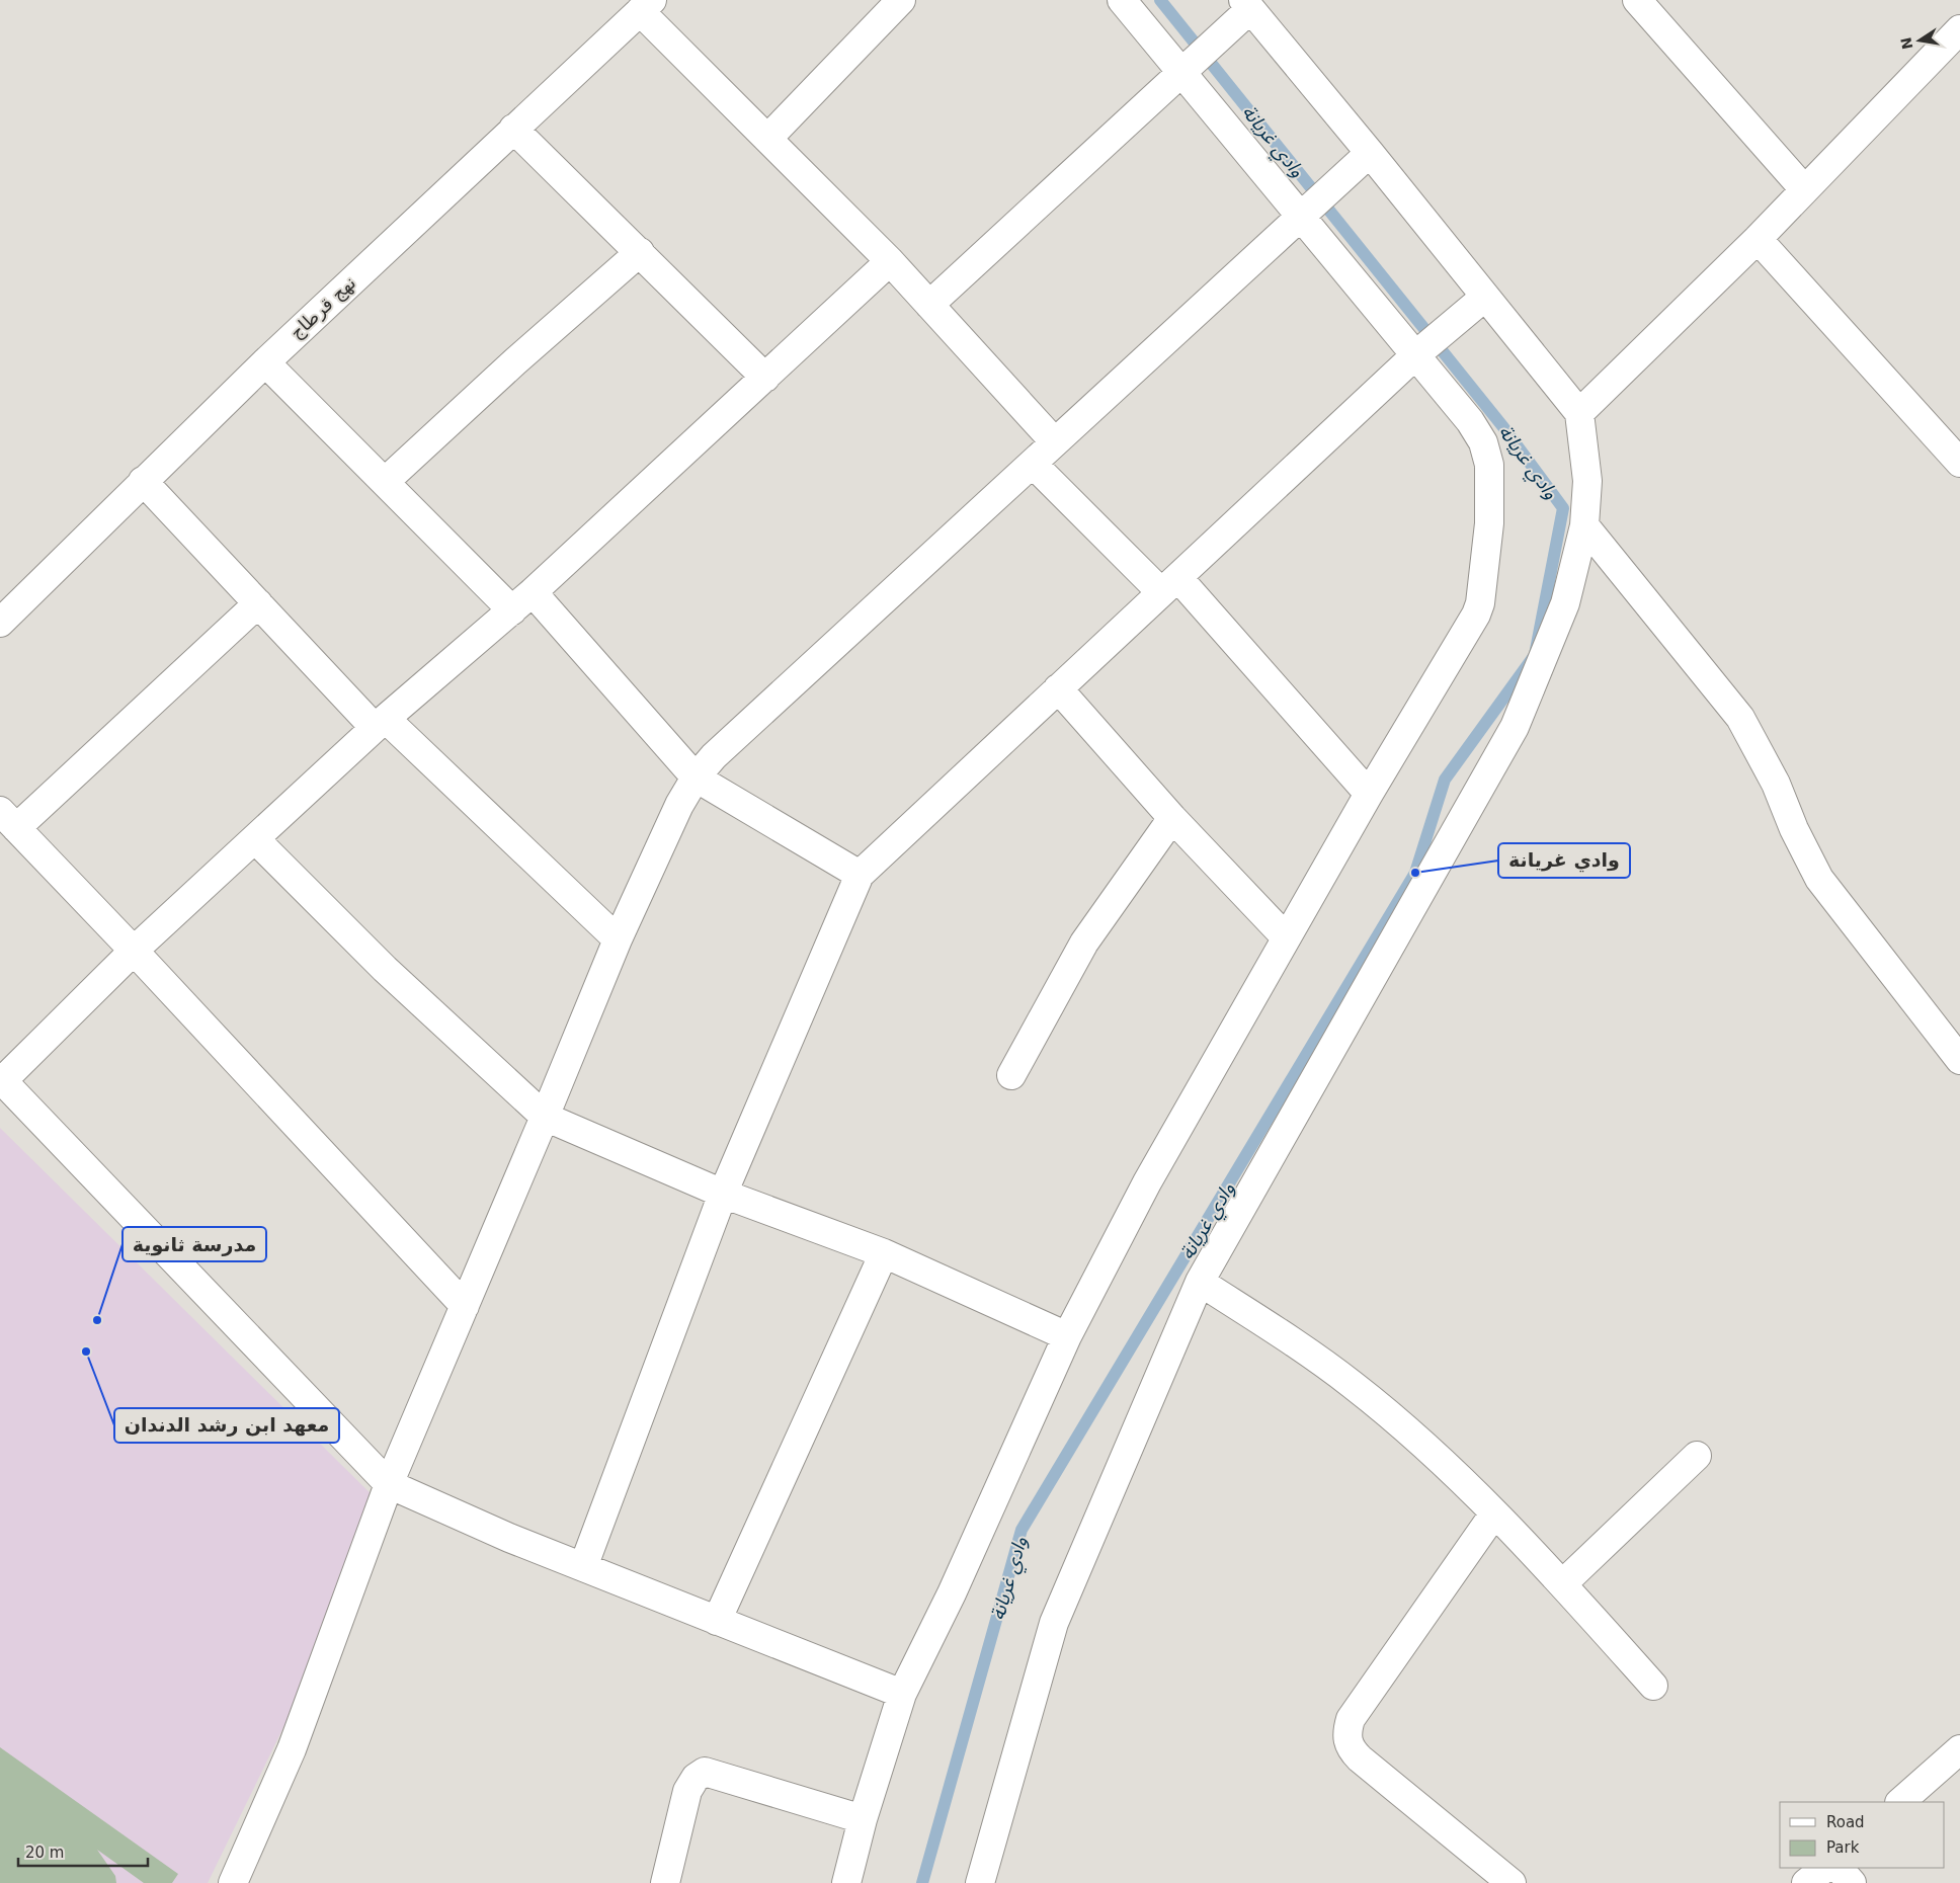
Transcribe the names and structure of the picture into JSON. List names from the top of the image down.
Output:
{
  "streets": {
    "street": ["نهج قرطاج"]
  },
  "water": ["وادي غريانة"],
  "places": ["وادي غريانة", "مدرسة ثانوية", "معهد ابن رشد الدندان"],
  "legend": ["Road", "Park"],
  "scale_bar": "20 m",
  "north": "left"
}
